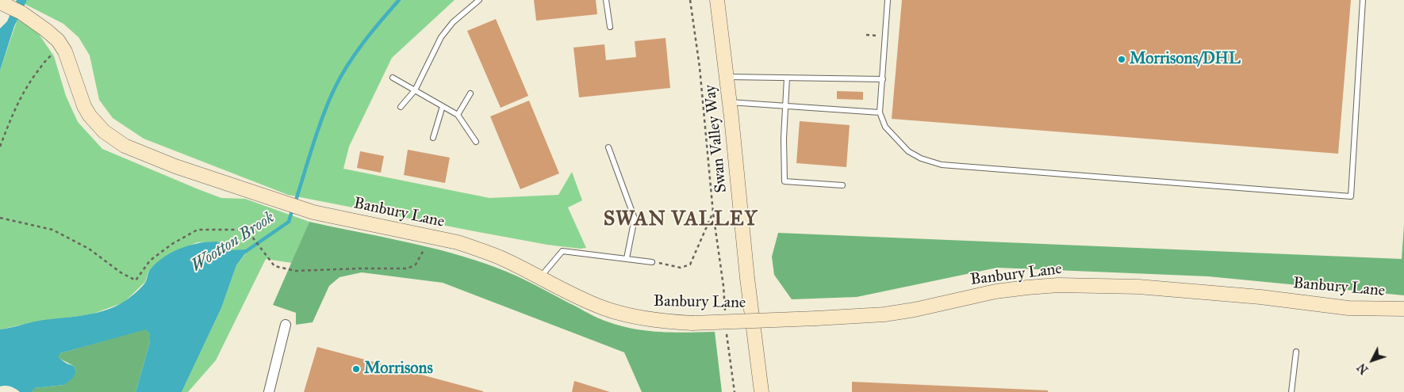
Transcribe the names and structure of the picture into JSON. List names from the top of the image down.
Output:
{
  "streets": {
    "street": ["Swan Valley Way", "Banbury Lane"]
  },
  "districts": ["SWAN VALLEY"],
  "water": ["Wootton Brook"],
  "places": ["Morrisons/DHL", "Morrisons"],
  "north": "bottom left"
}
